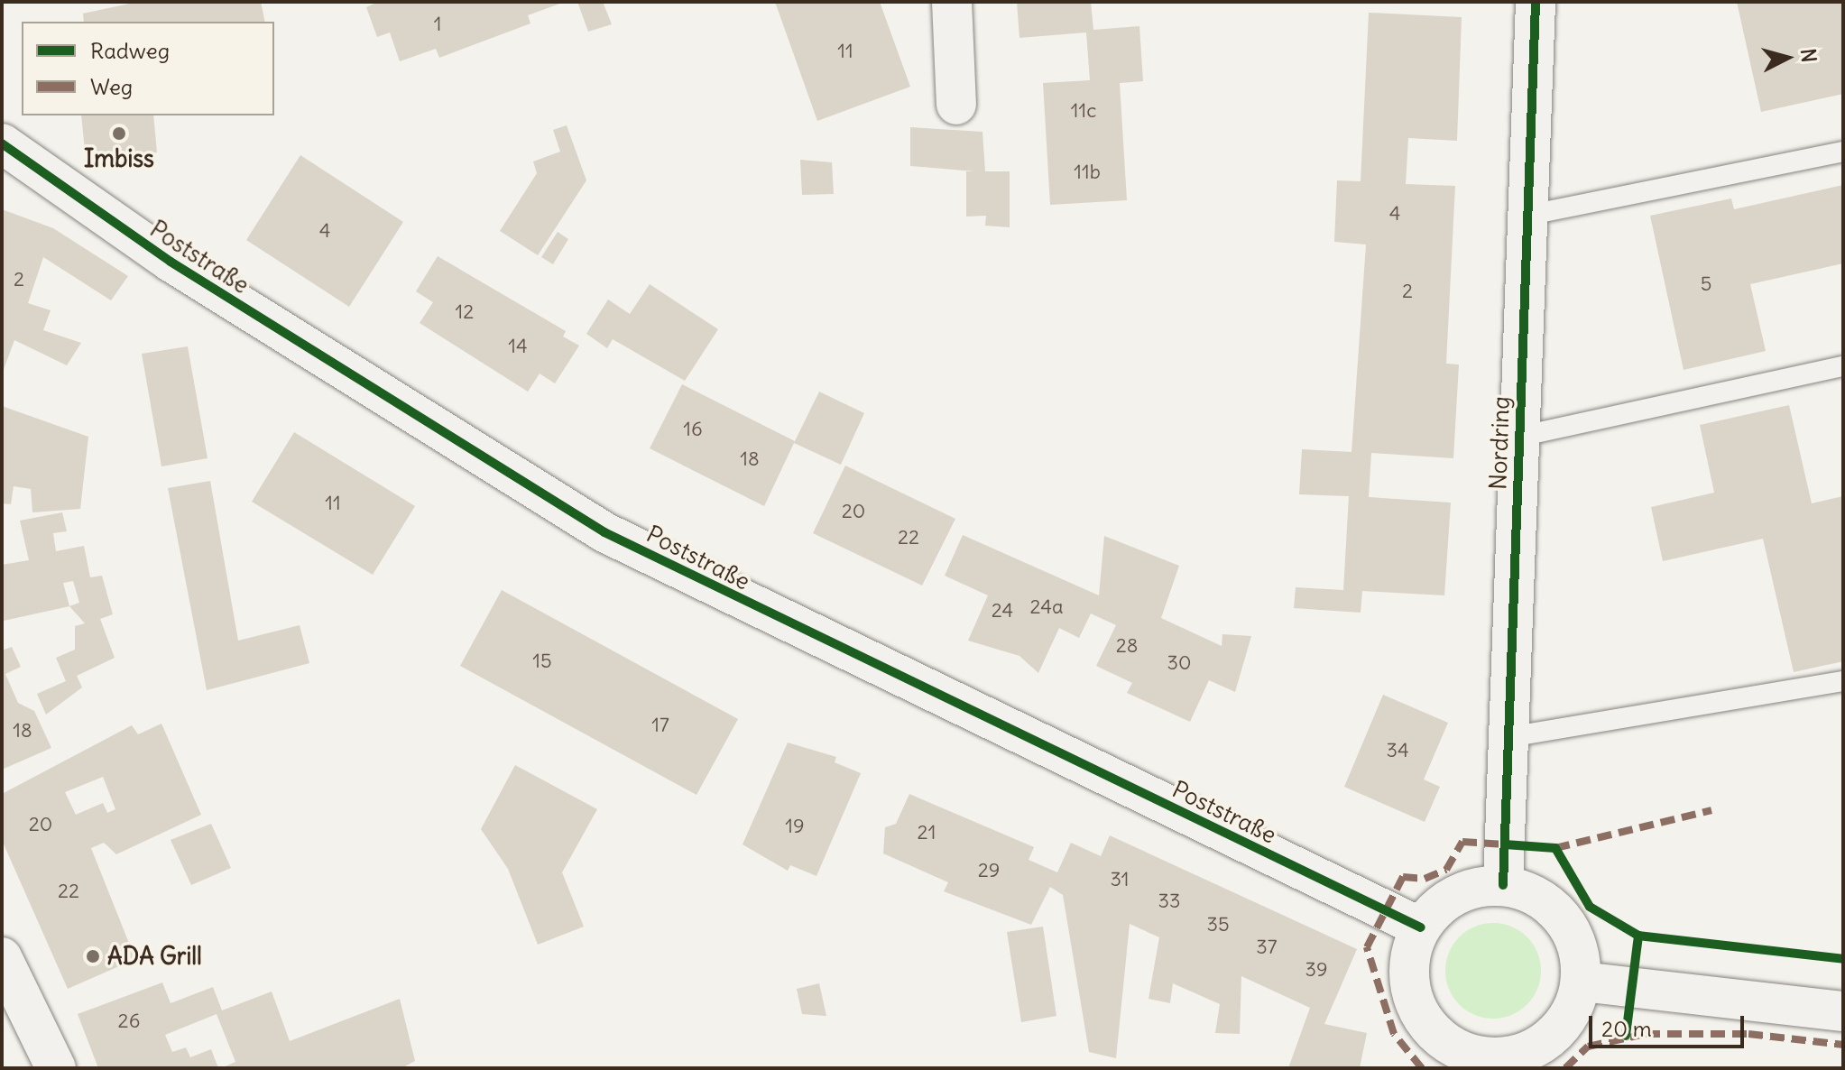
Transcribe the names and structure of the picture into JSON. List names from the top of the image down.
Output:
{
  "streets": {
    "street": ["Poststraße", "Nordring"]
  },
  "crossings": [
    ["Poststraße", "Nordring"]
  ],
  "places": ["Imbiss", "ADA Grill"],
  "house_numbers": [
    "1",
    "11",
    "11c",
    "11b",
    "4",
    "4",
    "2",
    "5",
    "2",
    "12",
    "14",
    "16",
    "18",
    "11",
    "20",
    "22",
    "24a",
    "24",
    "28",
    "15",
    "30",
    "17",
    "18",
    "34",
    "20",
    "19",
    "21",
    "29",
    "31",
    "22",
    "33",
    "35",
    "37",
    "39",
    "26"
  ],
  "legend": ["Radweg", "Weg"],
  "scale_bar": "20 m",
  "north": "right"
}
